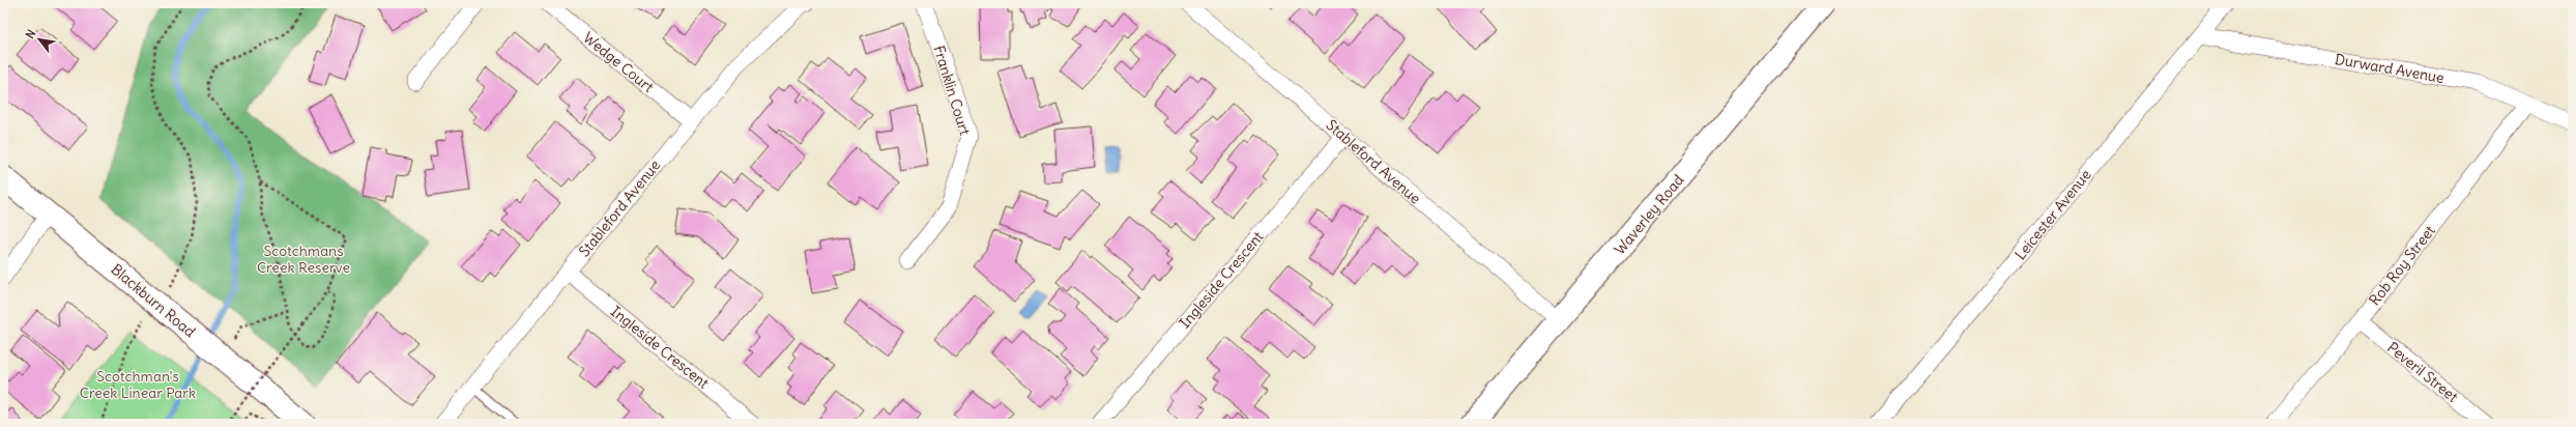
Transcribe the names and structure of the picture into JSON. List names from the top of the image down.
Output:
{
  "streets": {
    "main road": ["Waverley Road", "Blackburn Road"],
    "street": [
      "Wedge Court",
      "Durward Avenue",
      "Franklin Court",
      "Stableford Avenue",
      "Leicester Avenue",
      "Rob Roy Street",
      "Ingleside Crescent",
      "Peveril Street"
    ]
  },
  "crossings": [
    ["Wedge Court", "Stableford Avenue"],
    ["Durward Avenue", "Leicester Avenue"],
    ["Durward Avenue", "Rob Roy Street"],
    ["Stableford Avenue", "Waverley Road"],
    ["Stableford Avenue", "Ingleside Crescent"],
    ["Rob Roy Street", "Peveril Street"]
  ],
  "parks": ["Scotchmans Creek Reserve", "Scotchman's Creek Linear Park"],
  "north": "top left"
}
